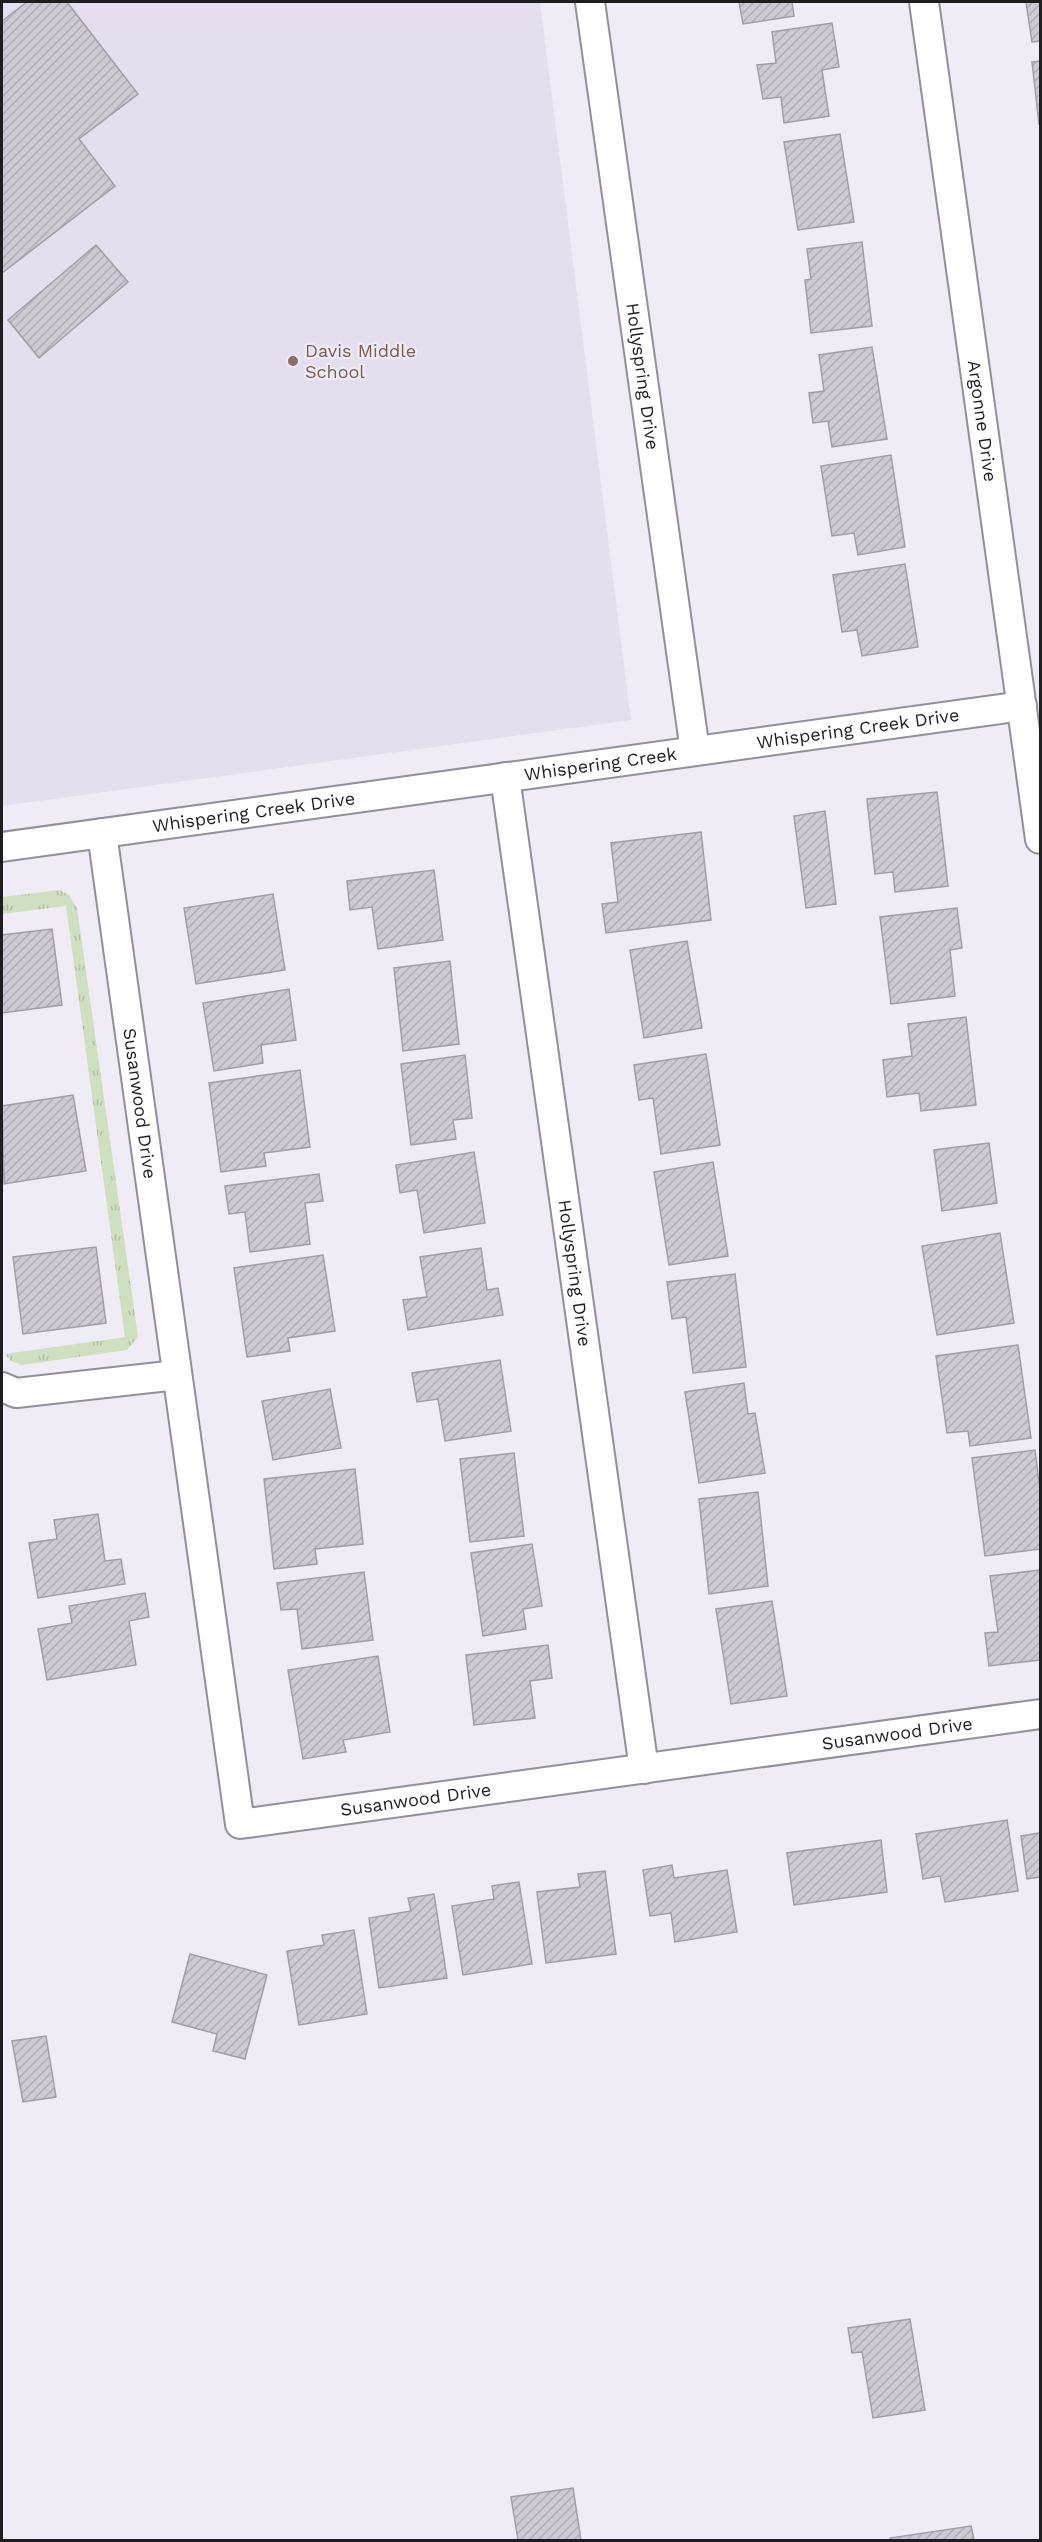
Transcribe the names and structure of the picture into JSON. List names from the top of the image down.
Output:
{
  "streets": {
    "street": [
      "Hollyspring Drive",
      "Argonne Drive",
      "Whispering Creek Drive",
      "Whispering Creek",
      "Susanwood Drive"
    ]
  },
  "crossings": [
    ["Hollyspring Drive", "Whispering Creek Drive"],
    ["Hollyspring Drive", "Whispering Creek"],
    ["Hollyspring Drive", "Susanwood Drive"],
    ["Argonne Drive", "Whispering Creek Drive"],
    ["Whispering Creek Drive", "Whispering Creek"],
    ["Whispering Creek Drive", "Susanwood Drive"]
  ],
  "places": ["Davis Middle School"]
}
